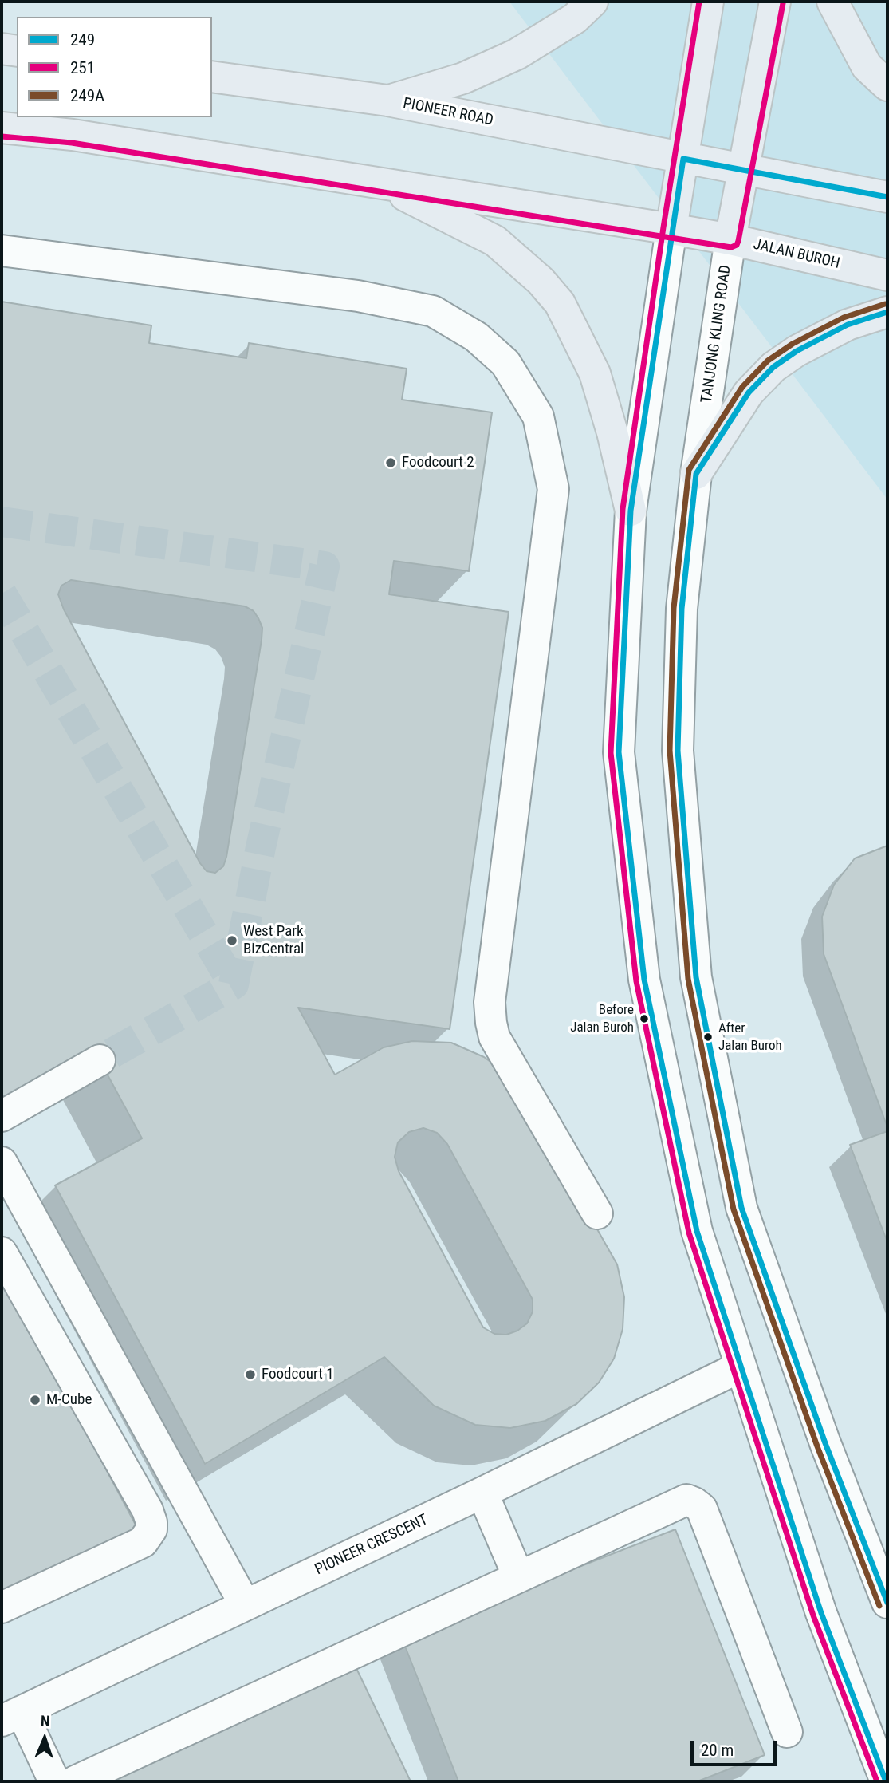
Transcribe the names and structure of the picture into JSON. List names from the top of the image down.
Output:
{
  "streets": {
    "main road": ["PIONEER ROAD", "JALAN BUROH"],
    "street": ["TANJONG KLING ROAD", "PIONEER CRESCENT"]
  },
  "crossings": [
    ["JALAN BUROH", "TANJONG KLING ROAD"]
  ],
  "places": [
    "Foodcourt 2",
    "West Park BizCentral",
    "Before Jalan Buroh",
    "After Jalan Buroh",
    "Foodcourt 1",
    "M-Cube"
  ],
  "lines": ["transit line 251", "transit line 249", "transit line 249A"],
  "legend": ["249", "251", "249A"],
  "scale_bar": "20 m",
  "north": "top"
}
